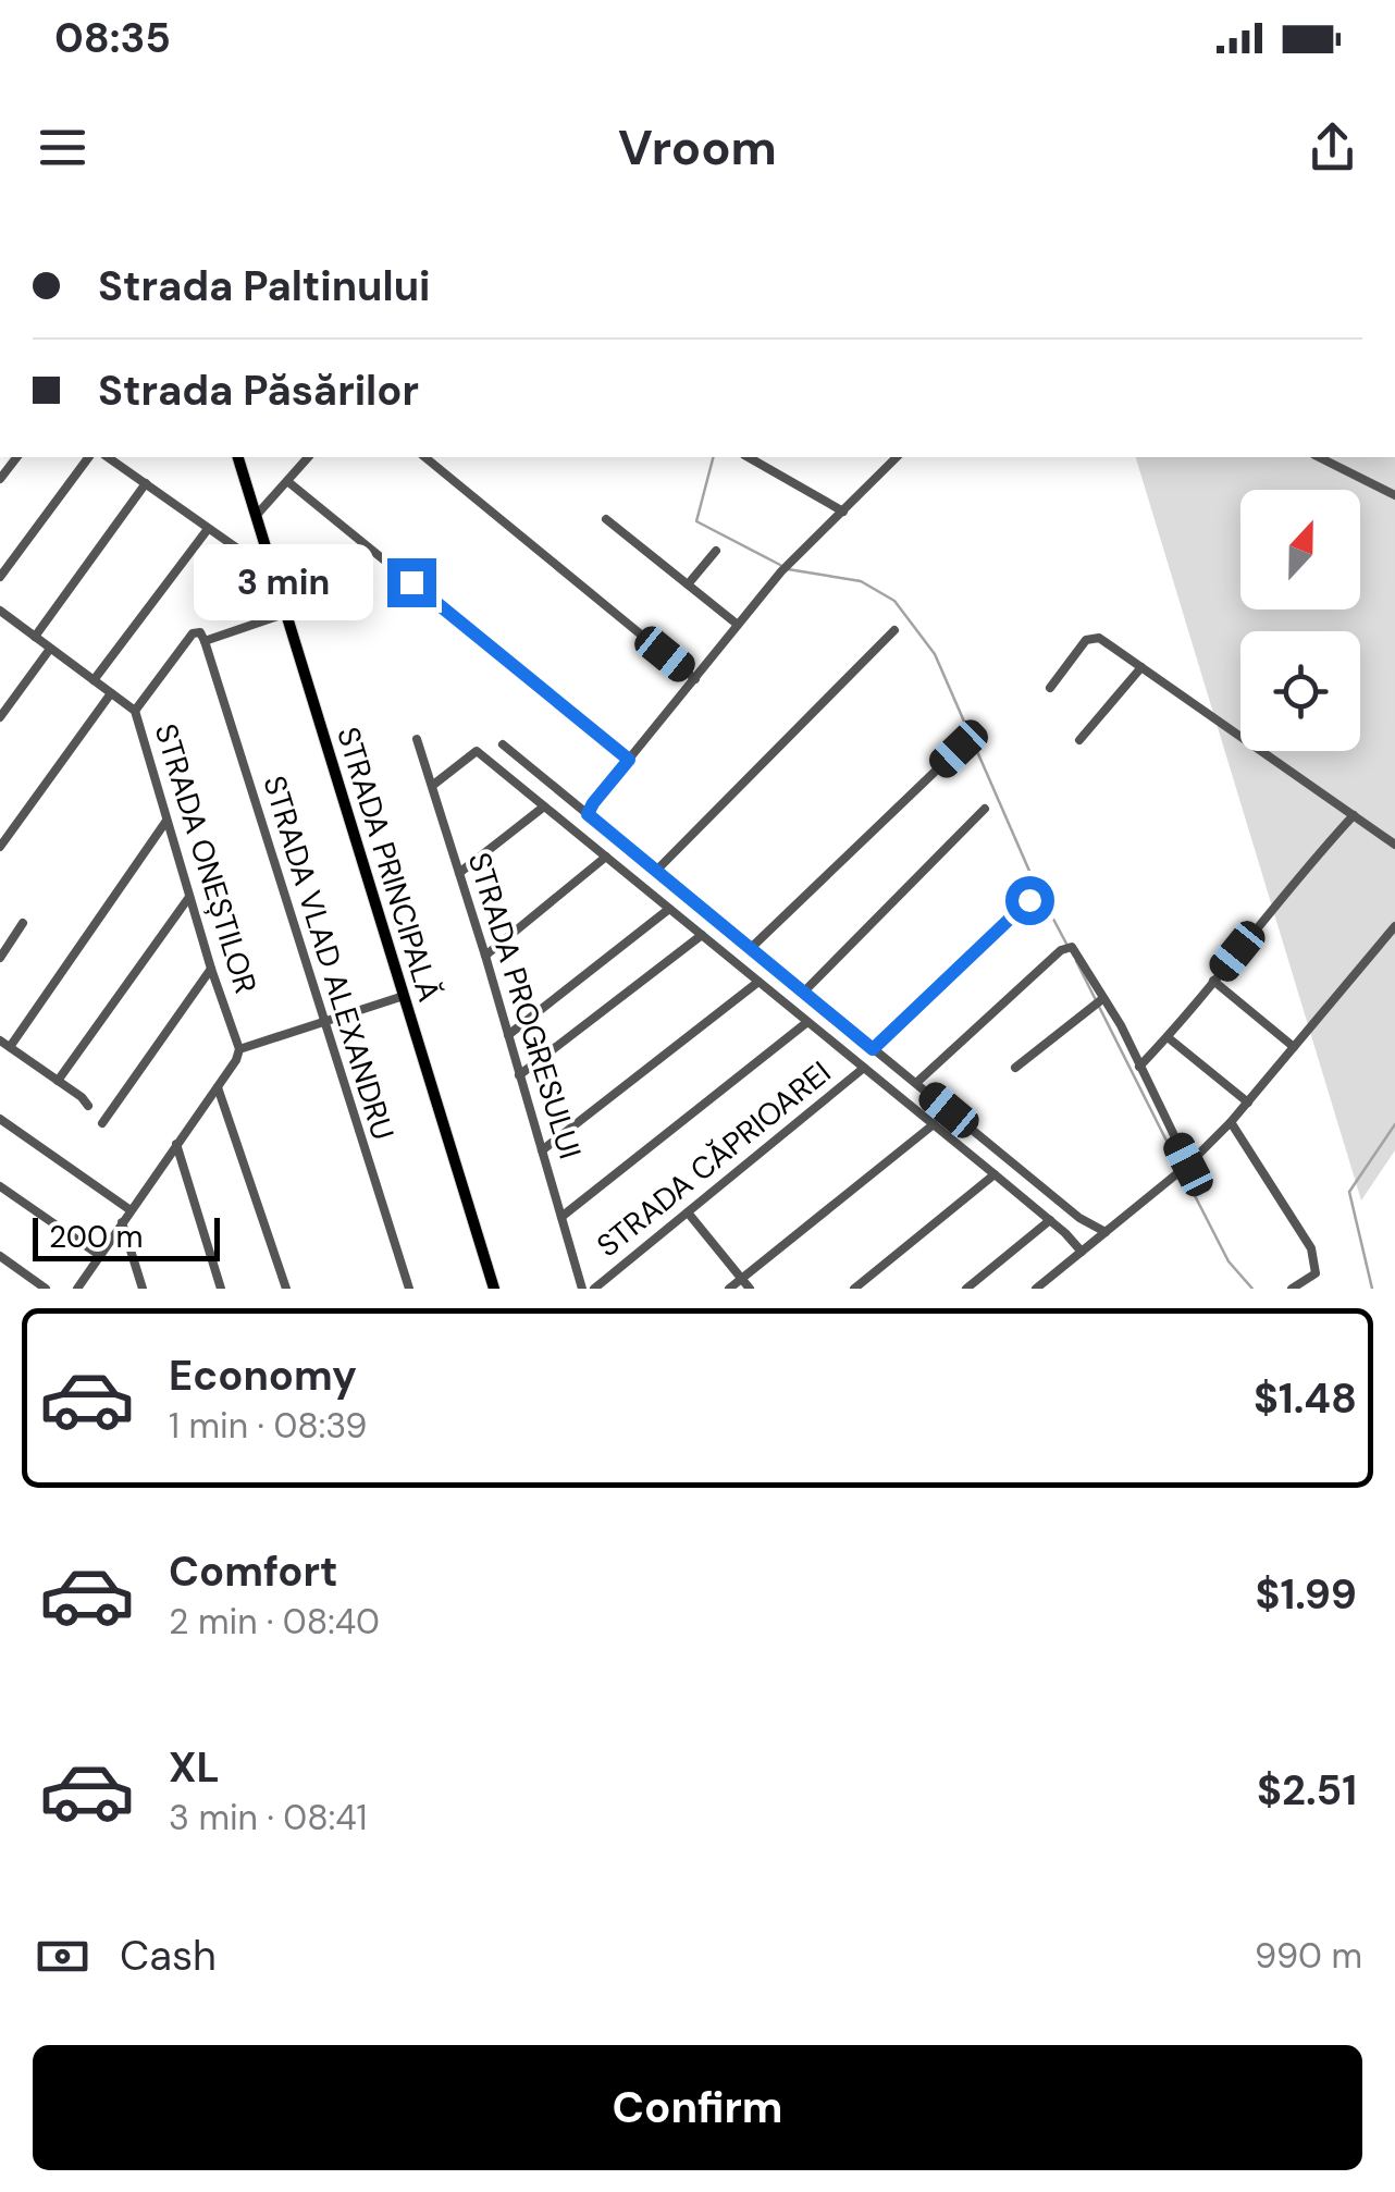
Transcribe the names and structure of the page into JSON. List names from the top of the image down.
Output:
{
  "streets": {
    "main road": ["STRADA PRINCIPALĂ"],
    "street": [
      "STRADA ONEȘTILOR",
      "STRADA VLAD ALEXANDRU",
      "STRADA PROGRESULUI",
      "STRADA CĂPRIOAREI"
    ]
  },
  "scale_bar": "200 m",
  "north": "top",
  "page": {
    "status": "08:35",
    "header": "Vroom",
    "banner": ["Strada Paltinului", "Strada Păsărilor"],
    "bubble": "3 min",
    "scale": "200 m",
    "list": [
      {
        "name": "Economy",
        "note": "1 min · 08:39",
        "value": "$1.48"
      },
      {
        "name": "Comfort",
        "note": "2 min · 08:40",
        "value": "$1.99"
      },
      {
        "name": "XL",
        "note": "3 min · 08:41",
        "value": "$2.51"
      }
    ],
    "pay": ["Cash", "990 m"],
    "buttons": "Confirm"
  }
}
